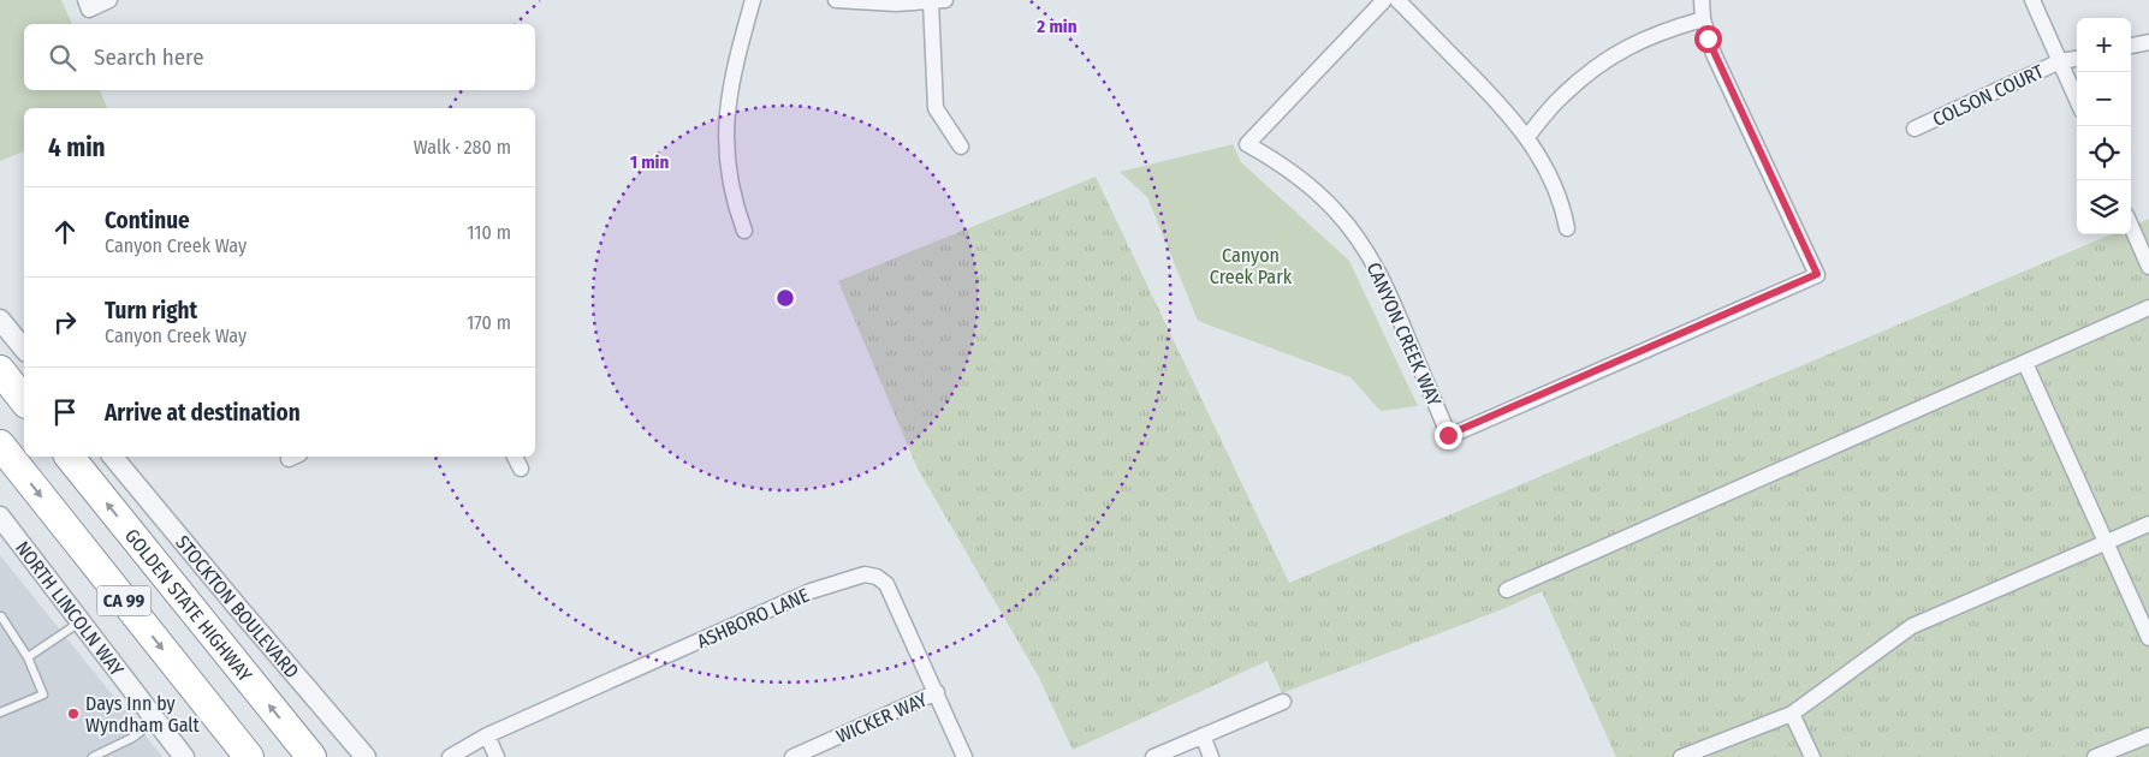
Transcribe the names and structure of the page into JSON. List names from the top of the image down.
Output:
{
  "streets": {
    "highway": ["CA 99", "GOLDEN STATE HIGHWAY"],
    "street": [
      "COLSON COURT",
      "CANYON CREEK WAY",
      "STOCKTON BOULEVARD",
      "NORTH LINCOLN WAY",
      "ASHBORO LANE",
      "WICKER WAY"
    ]
  },
  "crossings": [
    ["ASHBORO LANE", "WICKER WAY"]
  ],
  "parks": ["Canyon Creek Park"],
  "places": ["Days Inn by Wyndham Galt"],
  "page": {
    "map_buttons": ["+", "−"],
    "search": "Search here",
    "heading": ["4 min", "Walk · 280 m"],
    "list": [
      ["Continue", "Canyon Creek Way", "110 m"],
      ["Turn right", "Canyon Creek Way", "170 m"],
      "Arrive at destination"
    ]
  },
  "rings": ["2 min", "1 min"]
}
